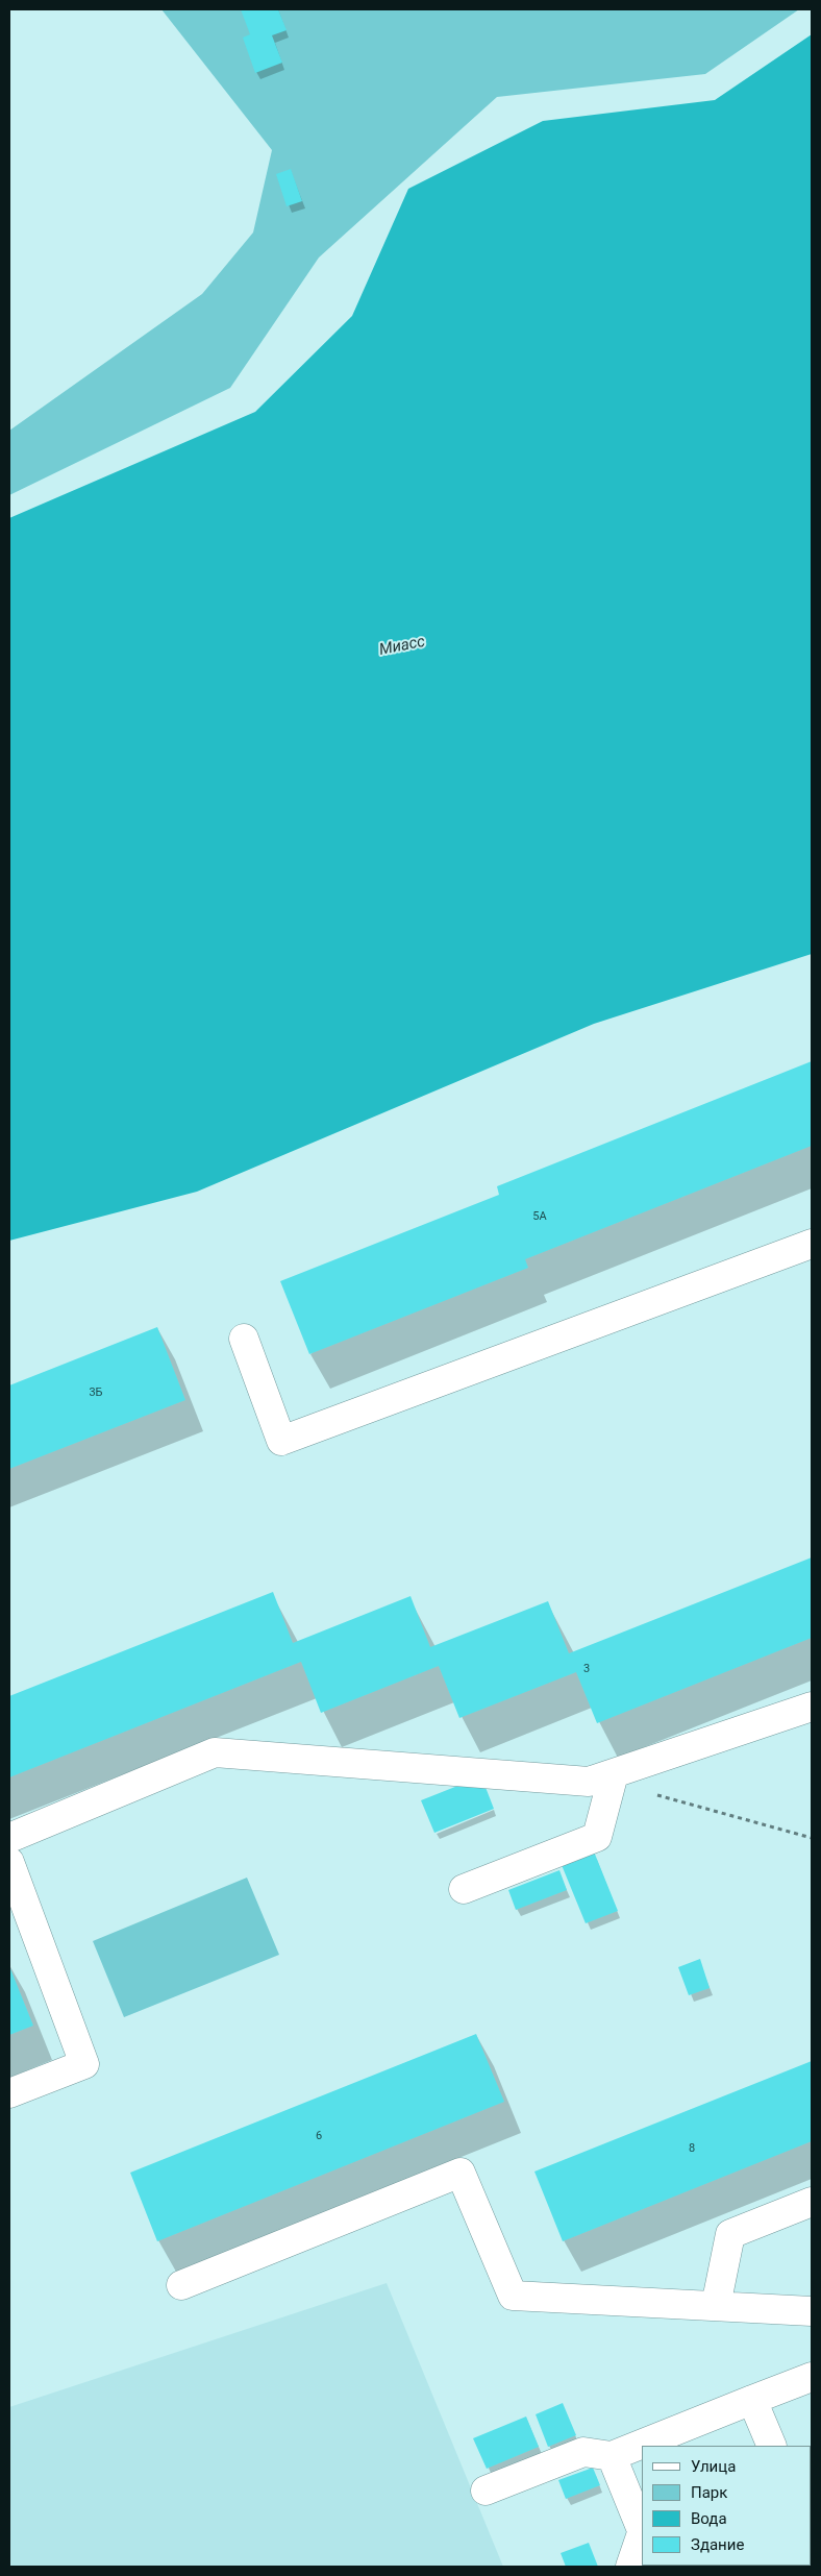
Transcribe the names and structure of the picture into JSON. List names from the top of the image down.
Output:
{
  "water": ["Миасс"],
  "house_numbers": [
    "5А",
    "3Б",
    "3",
    "6",
    "8"
  ],
  "legend": [
    "Улица",
    "Парк",
    "Вода",
    "Здание"
  ]
}
